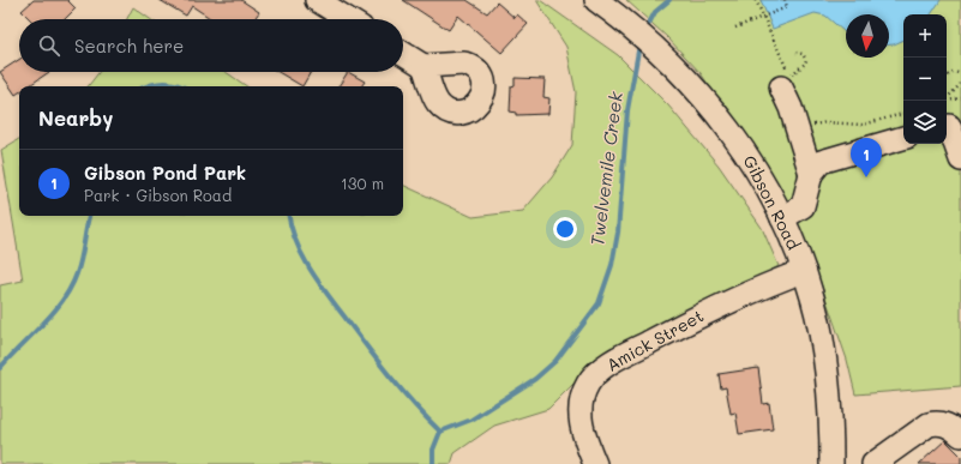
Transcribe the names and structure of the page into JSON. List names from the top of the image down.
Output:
{
  "streets": {
    "street": ["Gibson Road", "Amick Street"]
  },
  "crossings": [
    ["Gibson Road", "Amick Street"]
  ],
  "water": ["Twelvemile Creek"],
  "north": "bottom",
  "page": {
    "map_buttons": ["+", "−"],
    "search": "Search here",
    "heading": "Nearby",
    "pins": "1",
    "list": [
      {
        "mark": "1",
        "name": "Gibson Pond Park",
        "note": "Park · Gibson Road",
        "value": "130 m"
      }
    ]
  }
}
